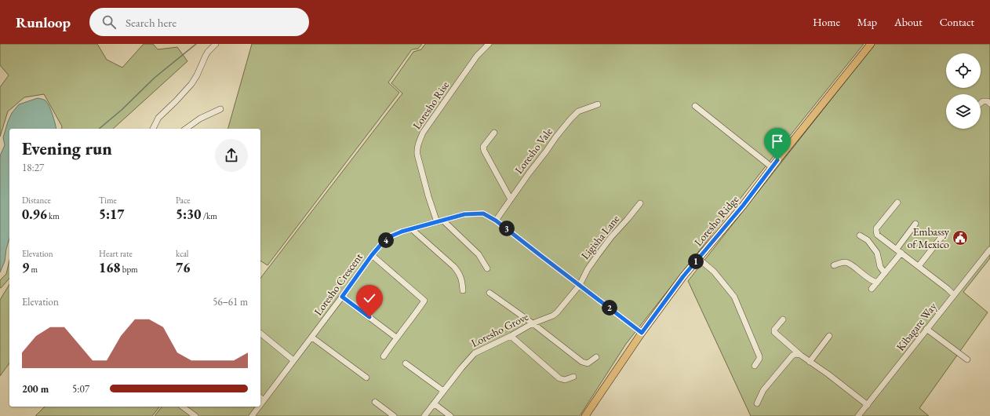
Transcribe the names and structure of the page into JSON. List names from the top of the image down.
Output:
{
  "streets": {
    "main road": ["Loresho Ridge"],
    "street": [
      "Loresho Rise",
      "Loresho Vale",
      "Ligisha Lane",
      "Loresho Crescent",
      "Kibagare Way",
      "Loresho Grove"
    ]
  },
  "crossings": [
    ["Loresho Rise", "Loresho Crescent"],
    ["Loresho Vale", "Loresho Crescent"],
    ["Loresho Ridge", "Loresho Crescent"],
    ["Ligisha Lane", "Loresho Crescent"],
    ["Ligisha Lane", "Loresho Grove"],
    ["Loresho Crescent", "Loresho Grove"]
  ],
  "places": {
    "public building": ["Embassy of Mexico"]
  },
  "page": {
    "header": "Runloop",
    "search": "Search here",
    "nav": [
      "Home",
      "Map",
      "About",
      "Contact"
    ],
    "heading": ["Evening run", "18:27"],
    "stats": [
      ["Distance", "0.96 km"],
      ["Time", "5:17"],
      ["Pace", "5:30 /km"],
      ["Elevation", "9 m"],
      ["Heart rate", "168 bpm"],
      ["kcal", "76"]
    ],
    "pins": [
      "3",
      "4",
      "1",
      "2"
    ],
    "chart": ["Elevation", "56–61 m"],
    "list": [
      {
        "name": "200 m",
        "note": "5:07"
      }
    ]
  }
}
